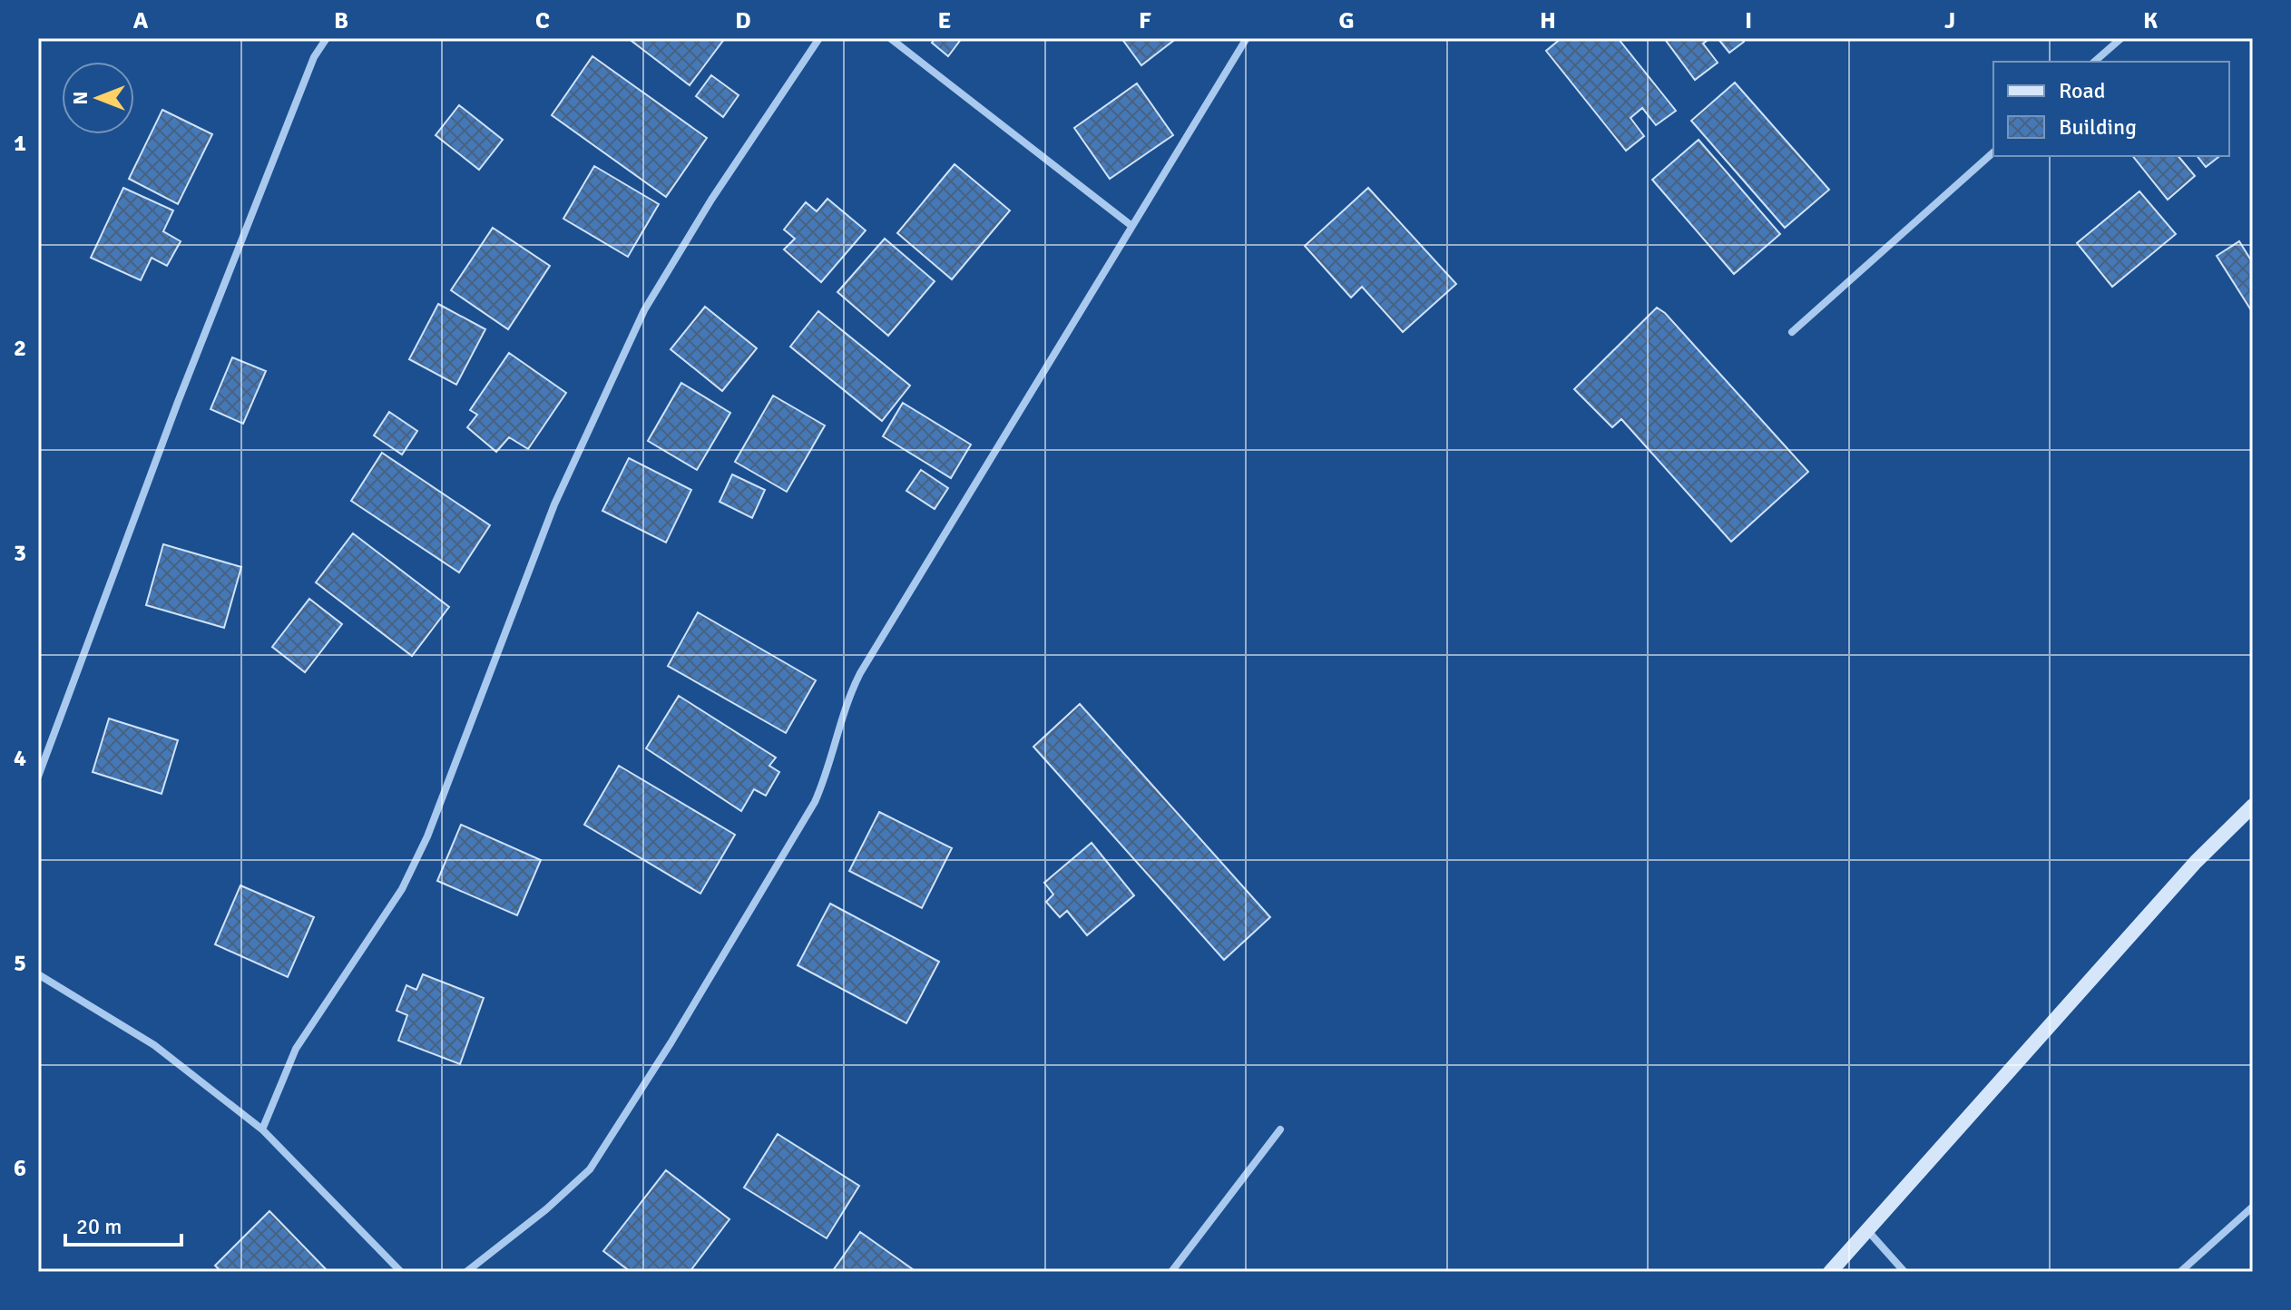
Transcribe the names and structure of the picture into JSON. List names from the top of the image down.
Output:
{
  "legend": ["Road", "Building"],
  "scale_bar": "20 m",
  "north": "left",
  "grid": {
    "columns": [
      "A",
      "B",
      "C",
      "D",
      "E",
      "F",
      "G",
      "H",
      "I",
      "J",
      "K"
    ],
    "rows": [
      "1",
      "2",
      "3",
      "4",
      "5",
      "6"
    ]
  }
}
